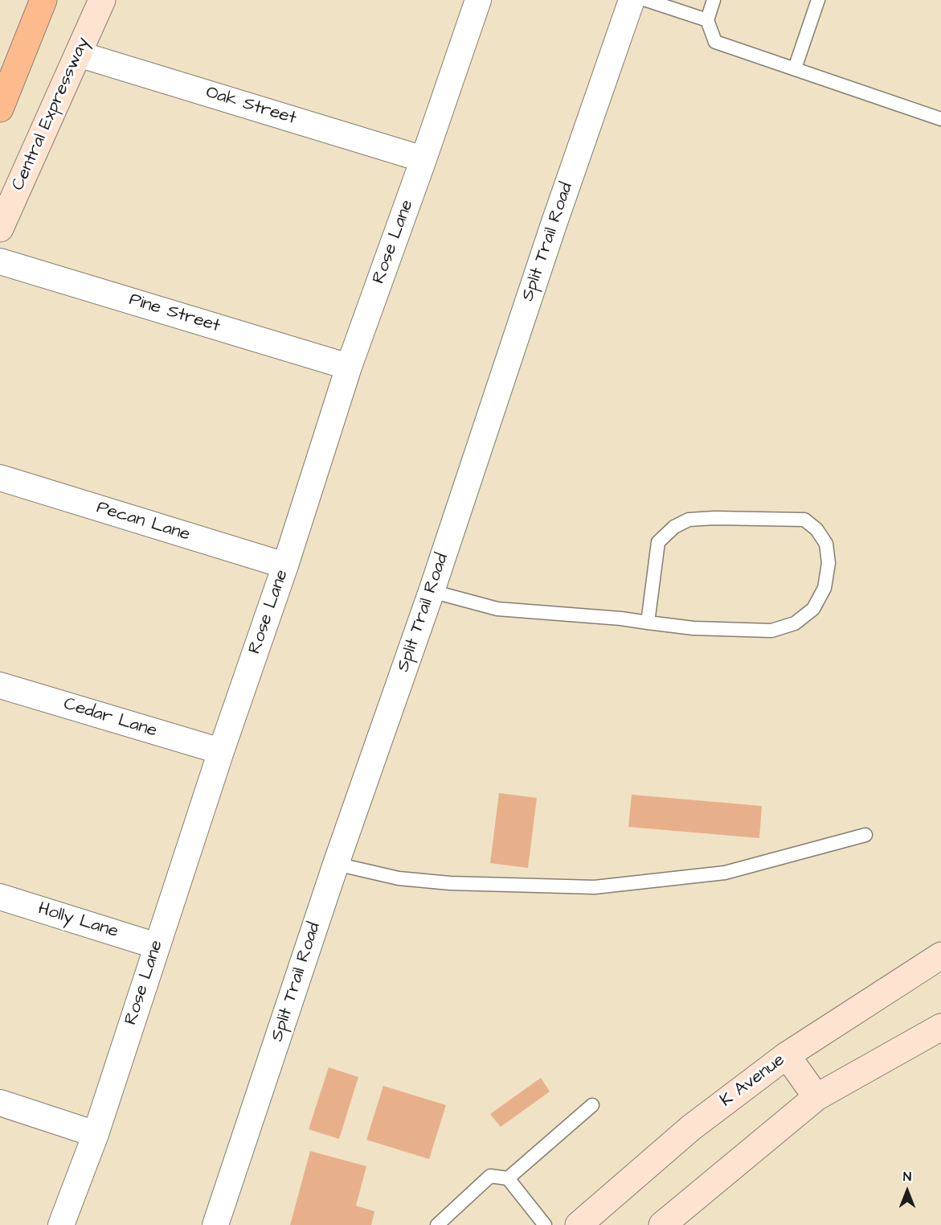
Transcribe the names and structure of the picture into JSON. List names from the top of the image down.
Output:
{
  "streets": {
    "main road": ["Central Expressway", "K Avenue"],
    "street": [
      "Oak Street",
      "Rose Lane",
      "Split Trail Road",
      "Pine Street",
      "Pecan Lane",
      "Cedar Lane",
      "Holly Lane"
    ]
  },
  "crossings": [
    ["Oak Street", "Central Expressway"],
    ["Oak Street", "Rose Lane"],
    ["Rose Lane", "Pine Street"],
    ["Rose Lane", "Pecan Lane"],
    ["Rose Lane", "Cedar Lane"],
    ["Rose Lane", "Holly Lane"]
  ],
  "north": "top"
}
